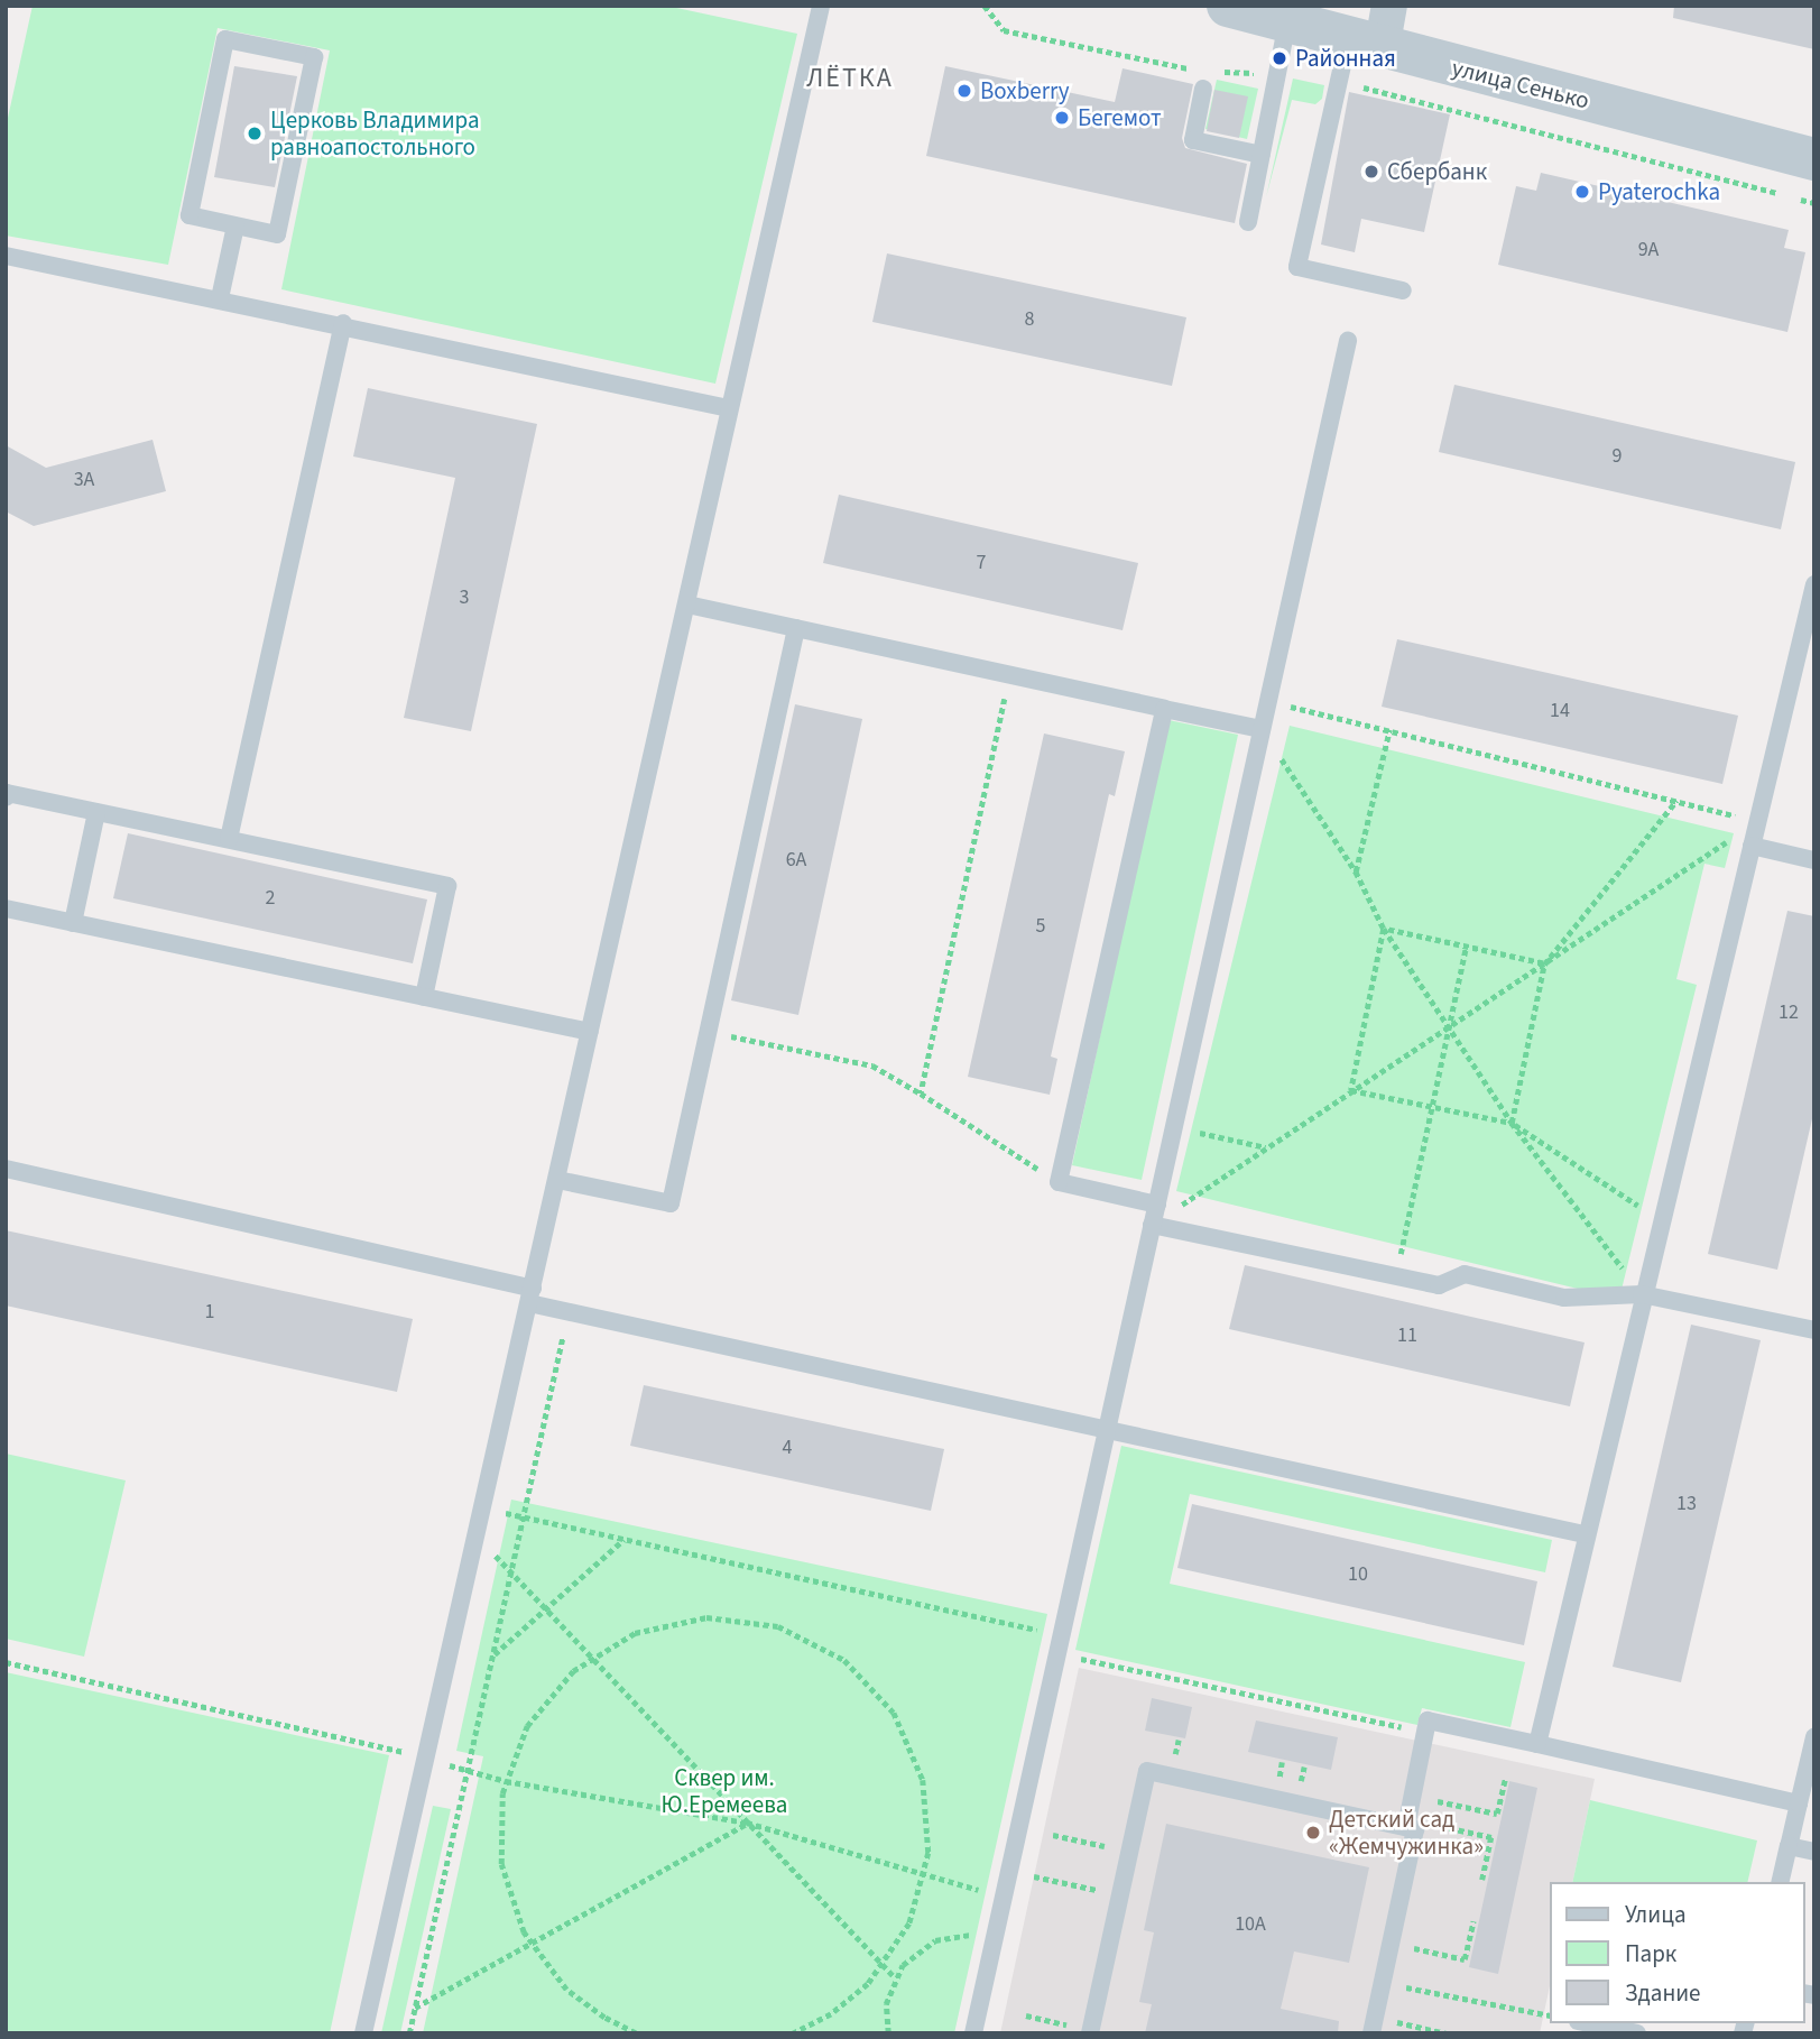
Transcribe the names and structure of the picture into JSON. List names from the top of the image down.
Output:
{
  "streets": {
    "street": ["улица Сенько"]
  },
  "districts": ["ЛЁТКА"],
  "parks": ["Сквер им. Ю.Еремеева"],
  "places": [
    "Районная",
    "Boxberry",
    "Бегемот",
    "Церковь Владимира равноапостольного",
    "Сбербанк",
    "Pyaterochka",
    "Детский сад «Жемчужинка»"
  ],
  "house_numbers": [
    "9А",
    "8",
    "9",
    "3А",
    "7",
    "3",
    "14",
    "6А",
    "2",
    "5",
    "12",
    "1",
    "11",
    "4",
    "13",
    "10",
    "10А"
  ],
  "legend": ["Улица", "Парк", "Здание"]
}
